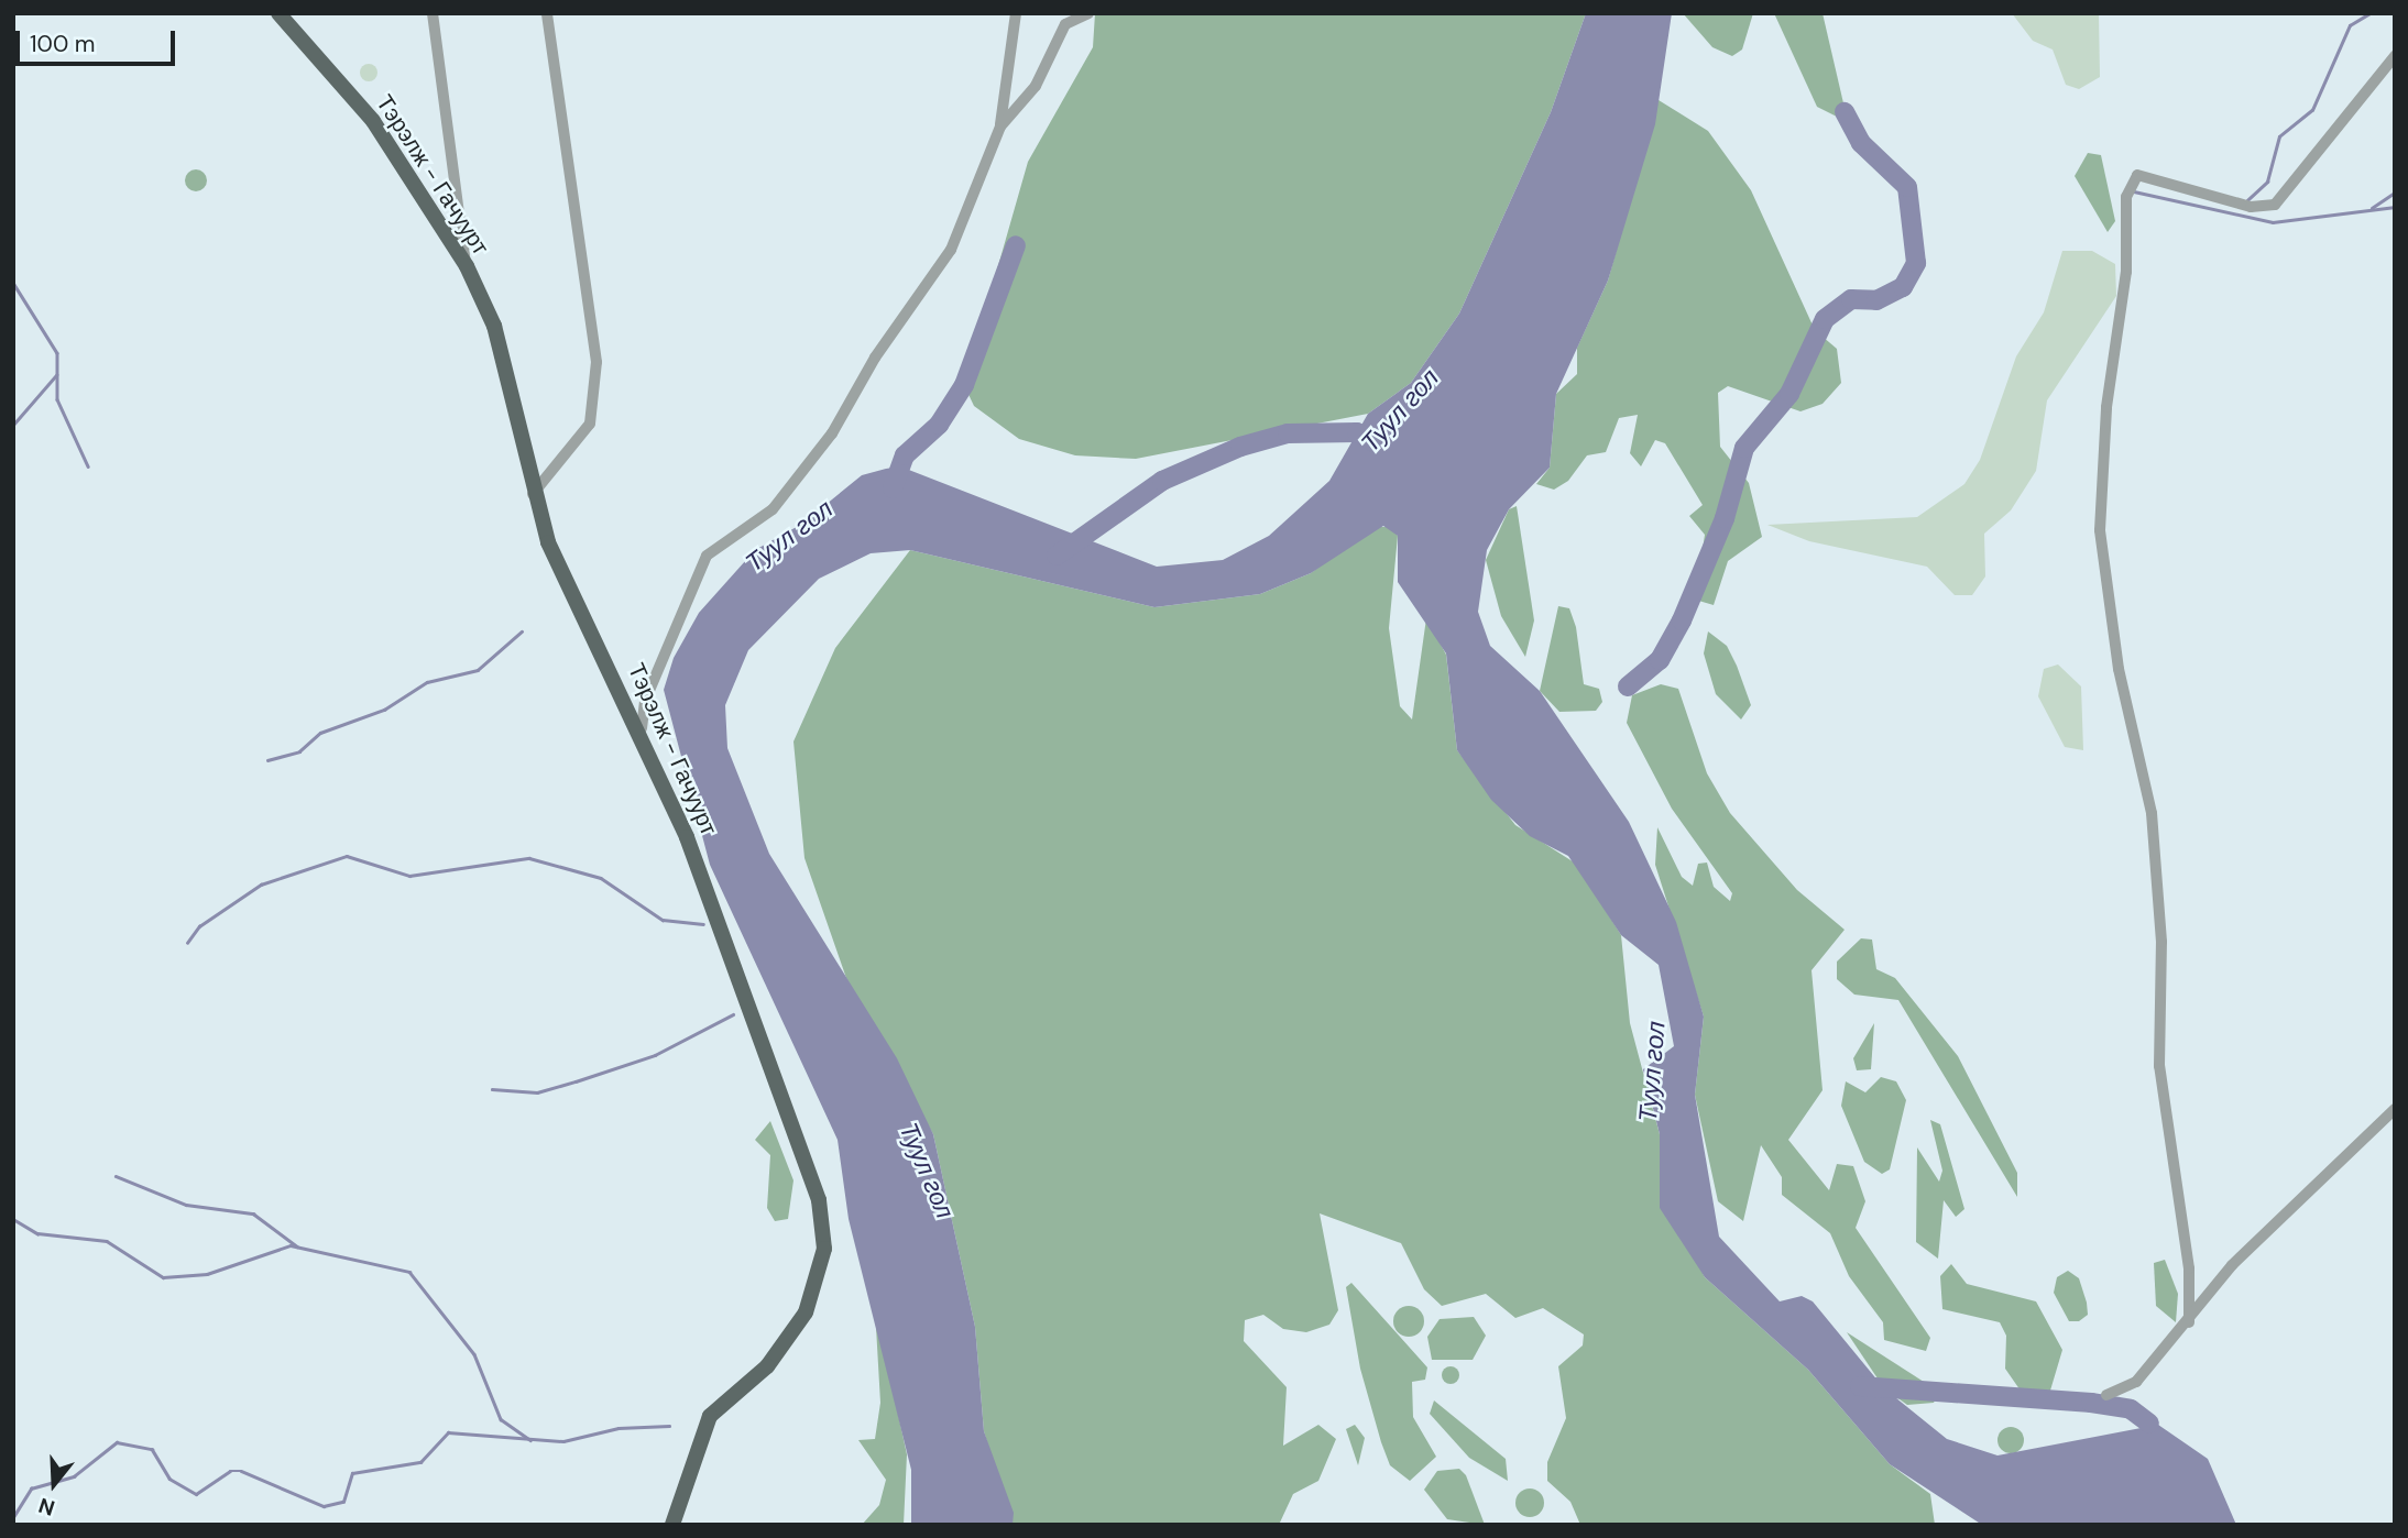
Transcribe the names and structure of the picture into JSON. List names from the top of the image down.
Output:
{
  "streets": {
    "main road": ["Тэрэлж - Гачуурт"]
  },
  "water": ["Туул гол"],
  "scale_bar": "100 m",
  "north": "bottom"
}
